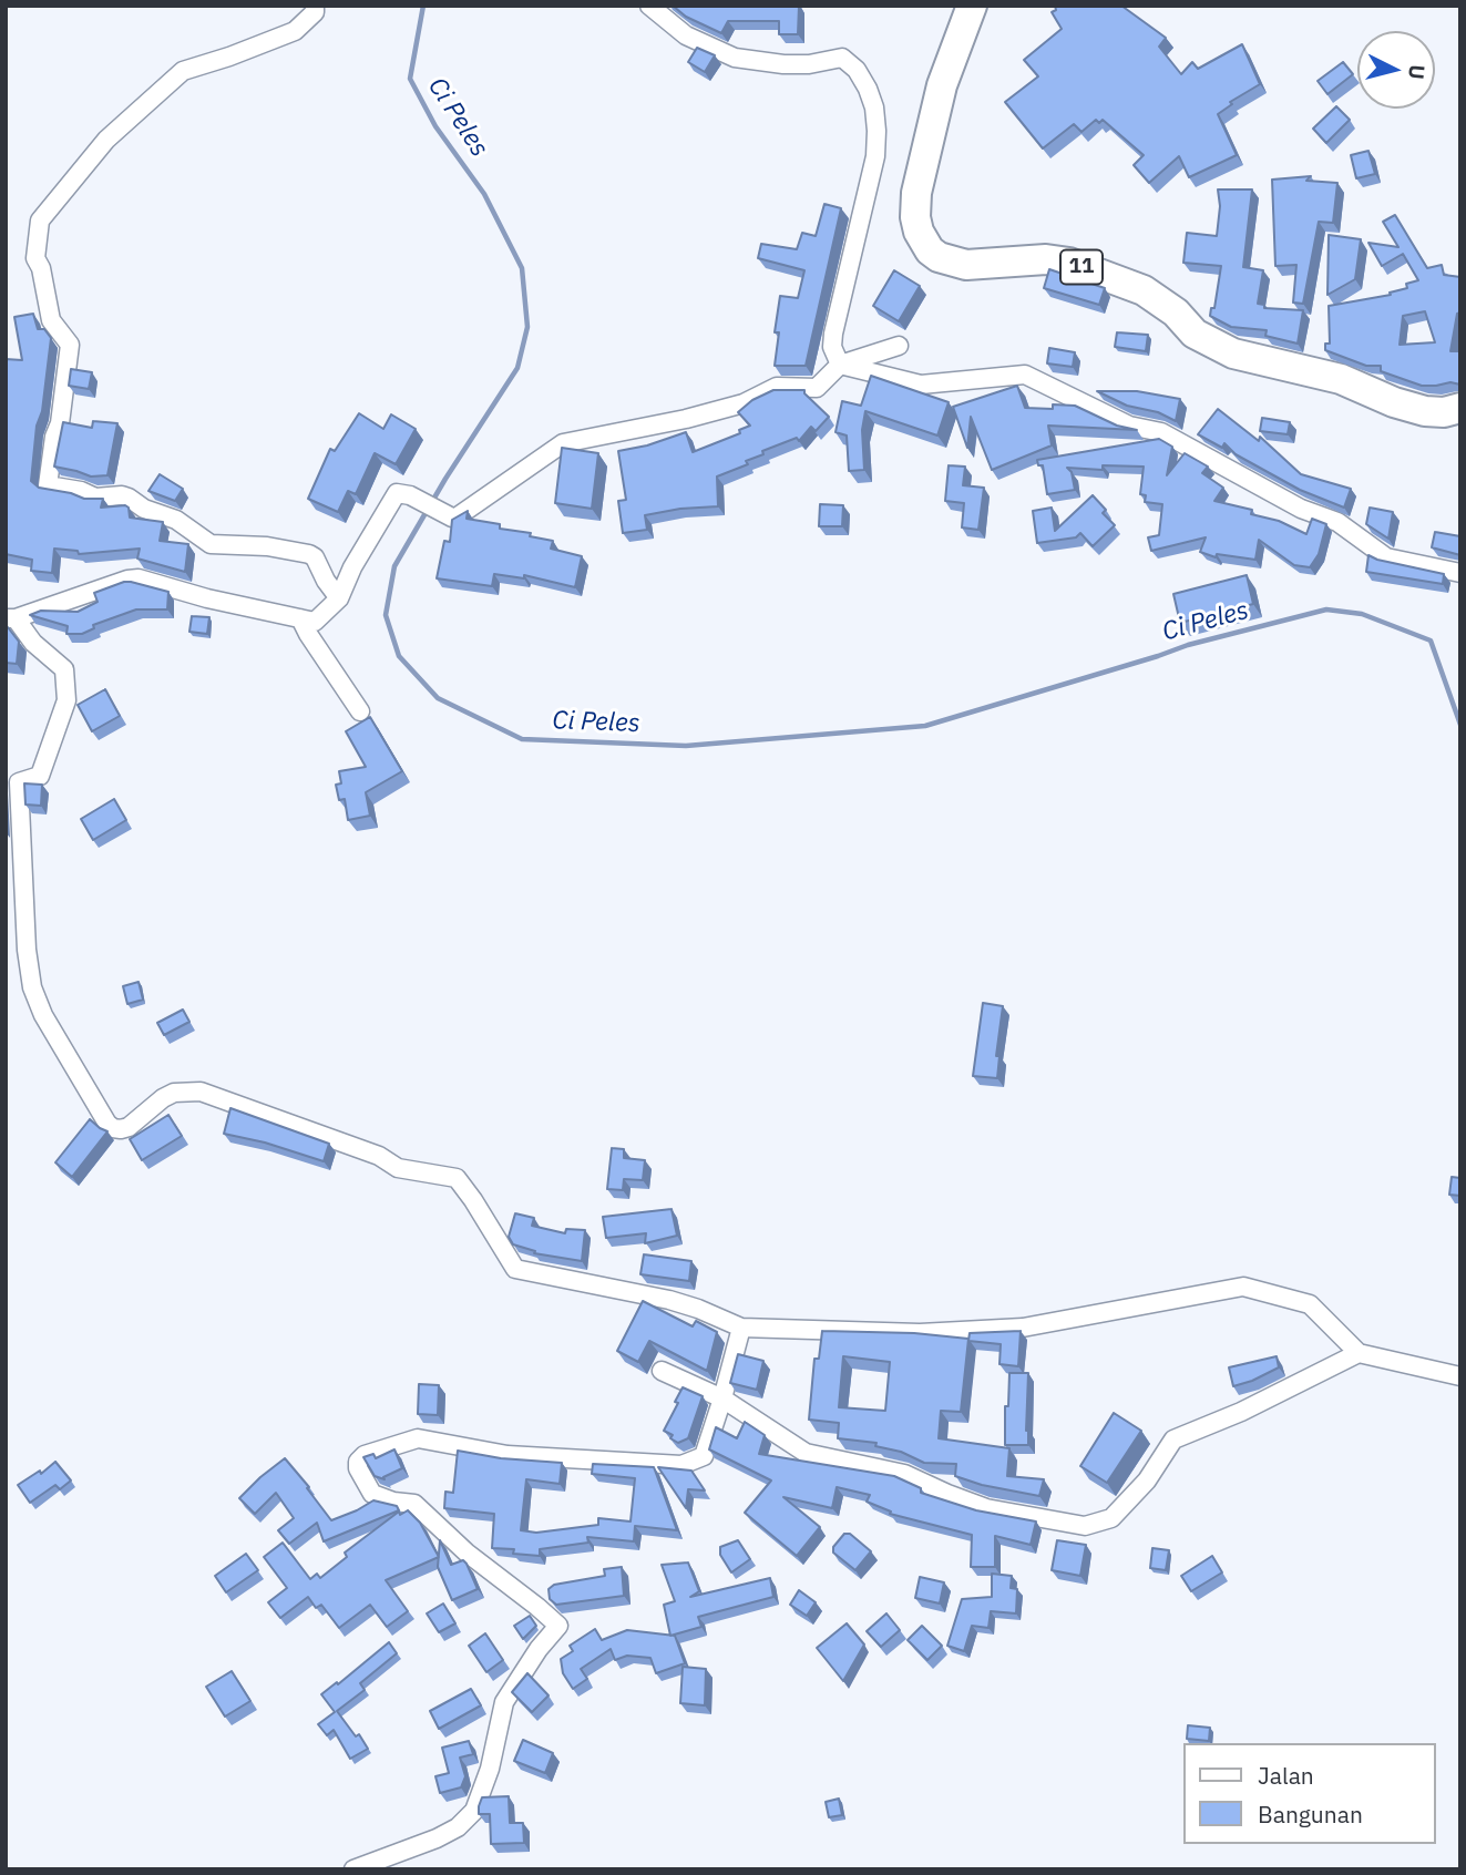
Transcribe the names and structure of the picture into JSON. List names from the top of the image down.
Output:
{
  "streets": {
    "highway": ["11"]
  },
  "water": ["Ci Peles"],
  "legend": ["Jalan", "Bangunan"],
  "north": "right"
}
